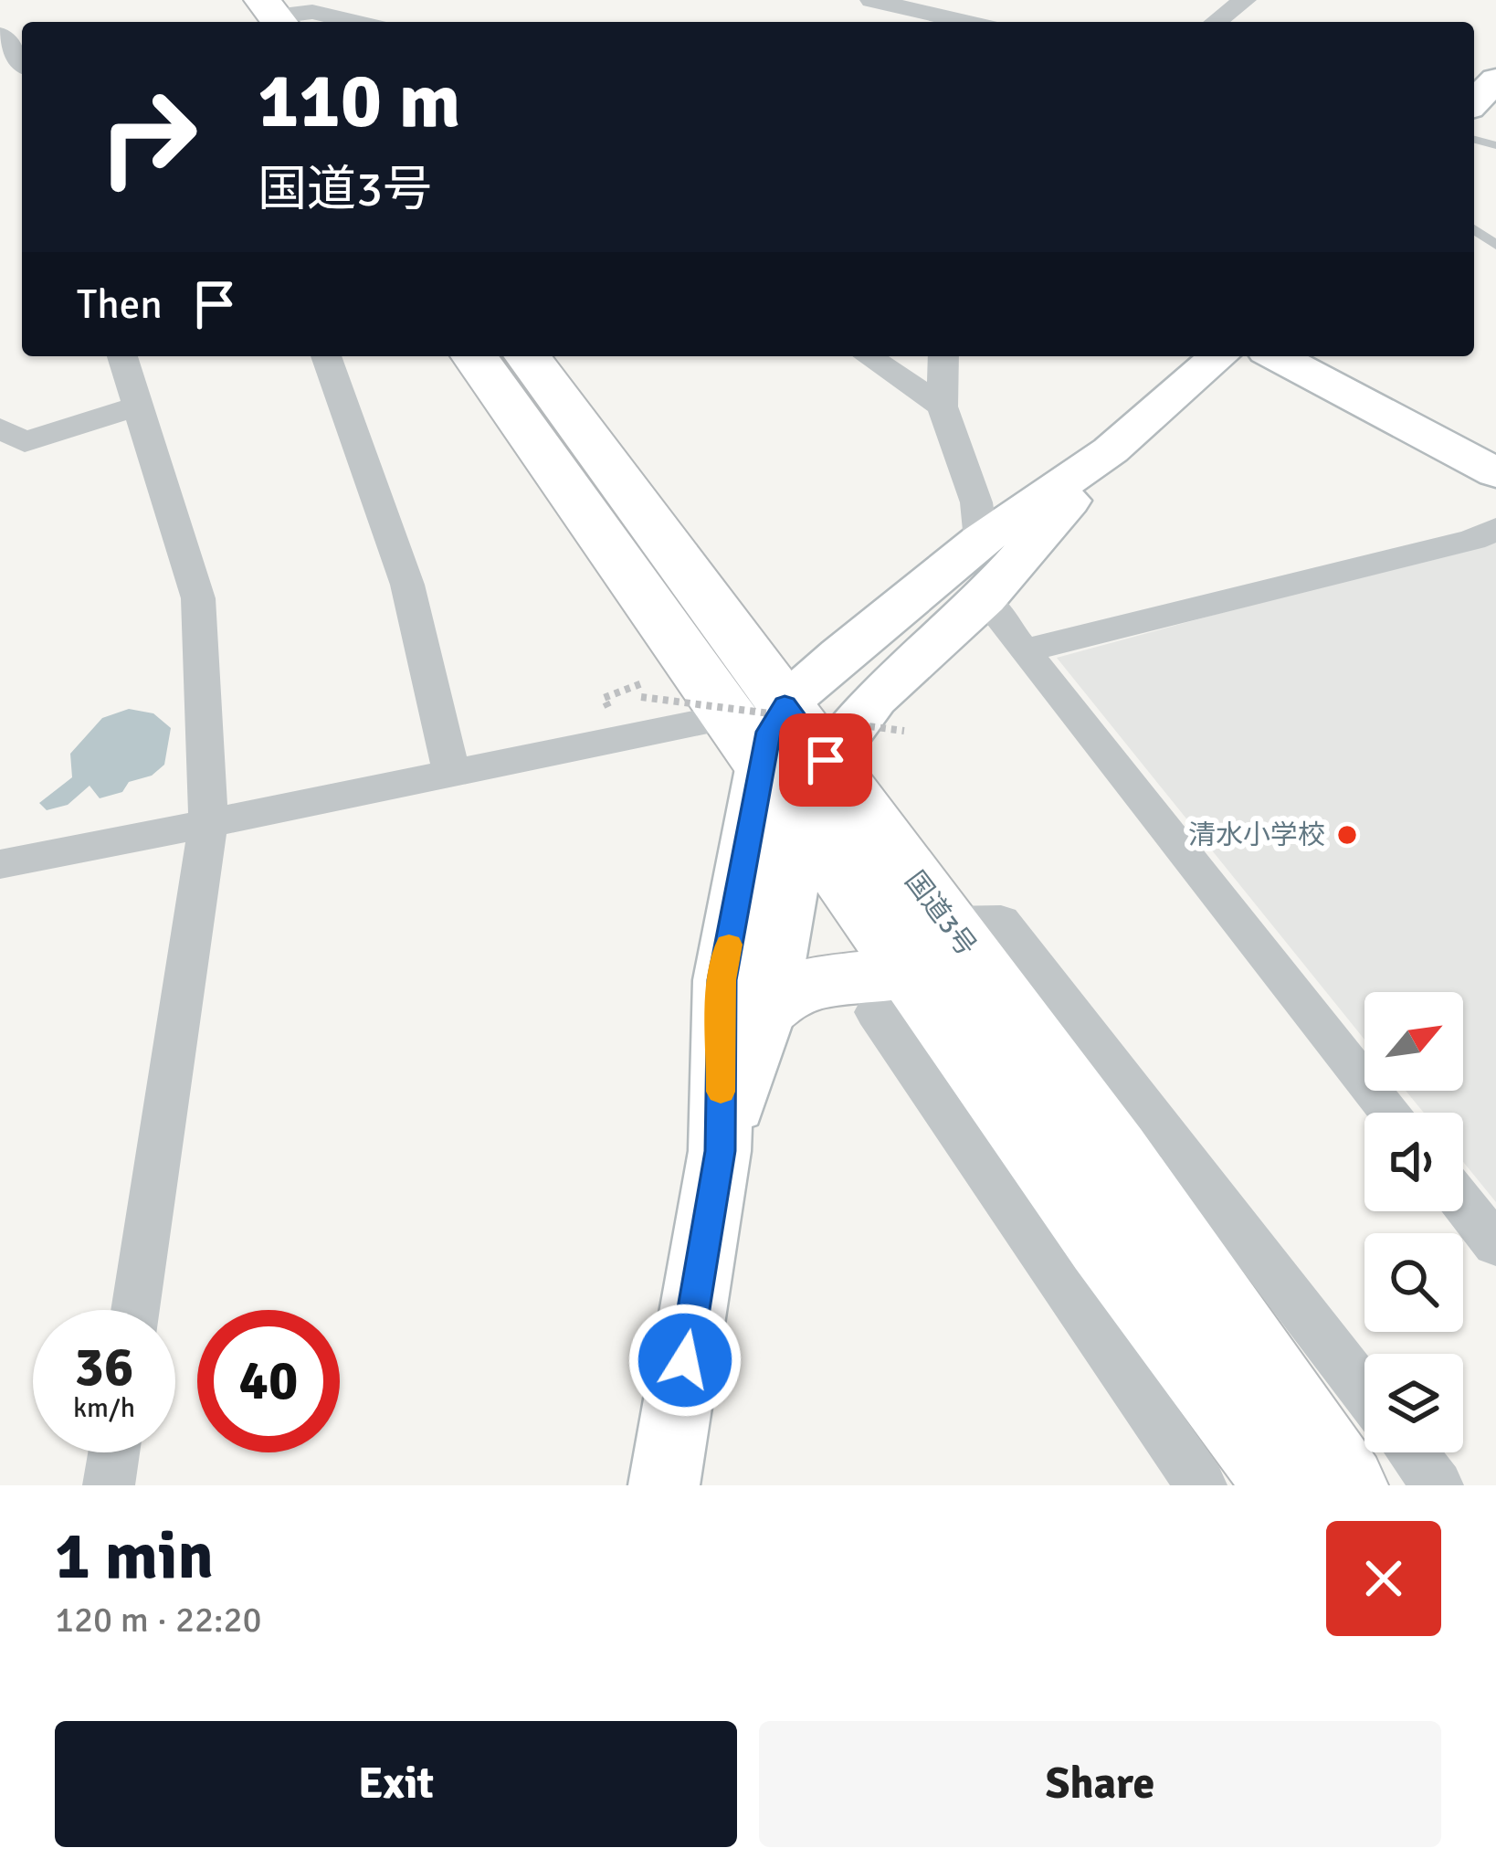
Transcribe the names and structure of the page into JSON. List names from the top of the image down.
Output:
{
  "streets": {
    "highway": ["国道3号"]
  },
  "places": ["清水小学校"],
  "north": "top right",
  "page": {
    "turn": ["110 m", "国道3号"],
    "then": "Then",
    "speed": "36 km/h",
    "limit": "40",
    "heading": ["1 min", "120 m · 22:20"],
    "buttons": ["Exit", "Share"]
  }
}
